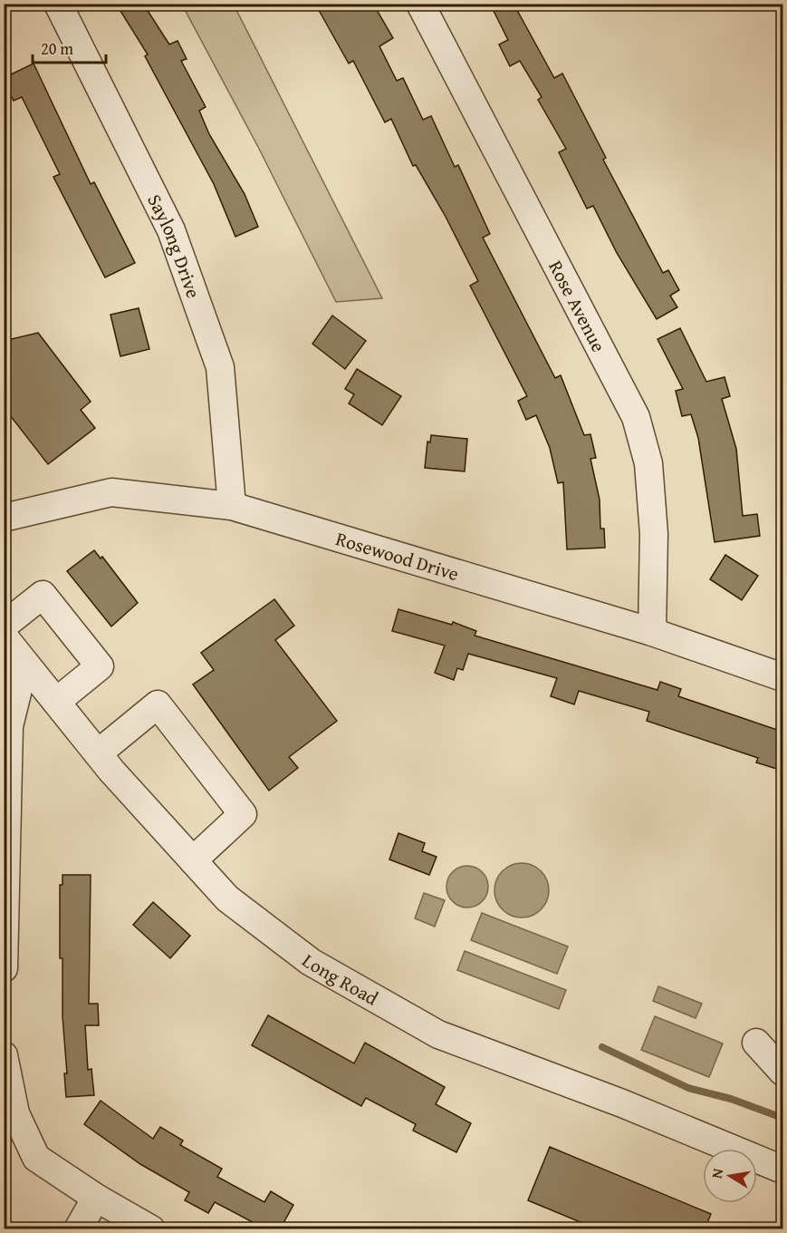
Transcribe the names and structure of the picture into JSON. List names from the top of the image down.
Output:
{
  "streets": {
    "street": [
      "Saylong Drive",
      "Rose Avenue",
      "Rosewood Drive",
      "Long Road"
    ]
  },
  "crossings": [
    ["Saylong Drive", "Rosewood Drive"],
    ["Rose Avenue", "Rosewood Drive"]
  ],
  "scale_bar": "20 m",
  "north": "left"
}
